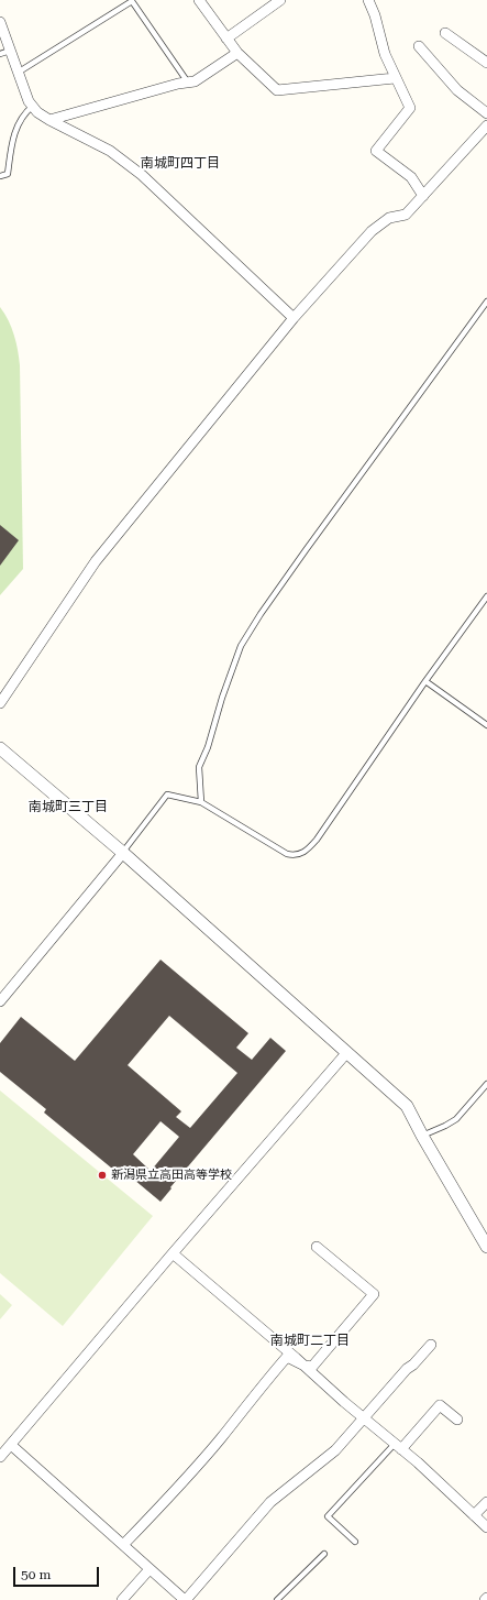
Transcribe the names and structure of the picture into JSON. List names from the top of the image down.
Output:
{
  "districts": ["南城町四丁目", "南城町三丁目", "南城町二丁目"],
  "places": ["新潟県立高田高等学校"],
  "scale_bar": "50 m"
}
